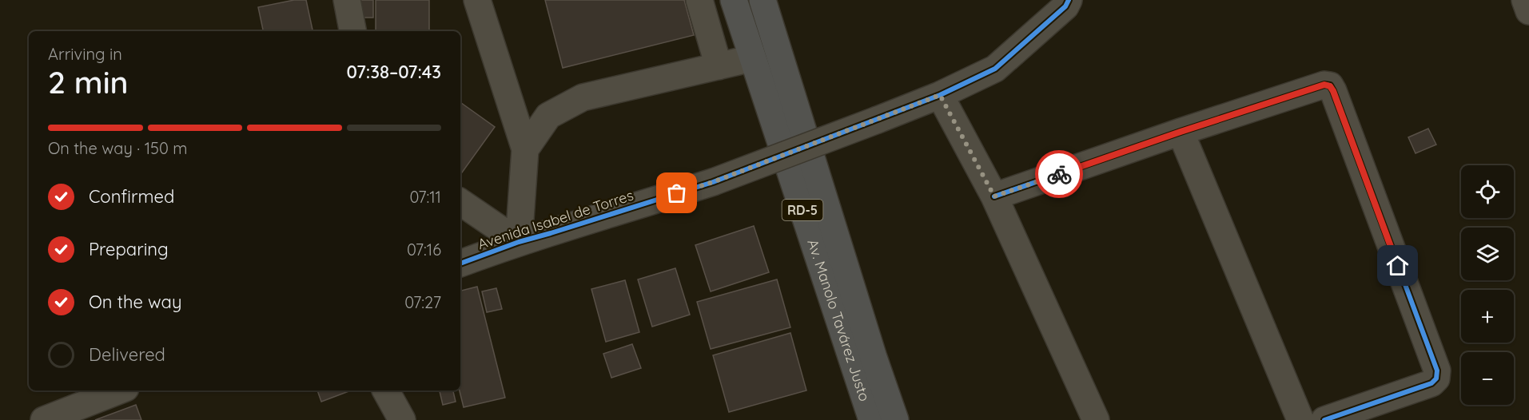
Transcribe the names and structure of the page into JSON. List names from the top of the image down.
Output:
{
  "streets": {
    "main road": ["RD-5", "Av. Manolo Tavárez Justo"],
    "street": ["Avenida Isabel de Torres"]
  },
  "page": {
    "heading": ["2 min", "Arriving in", "07:38–07:43"],
    "bar": "On the way · 150 m",
    "map_buttons": ["+", "−"],
    "list": [
      ["Confirmed", "07:11"],
      ["Preparing", "07:16"],
      ["On the way", "07:27"],
      "Delivered"
    ]
  }
}
